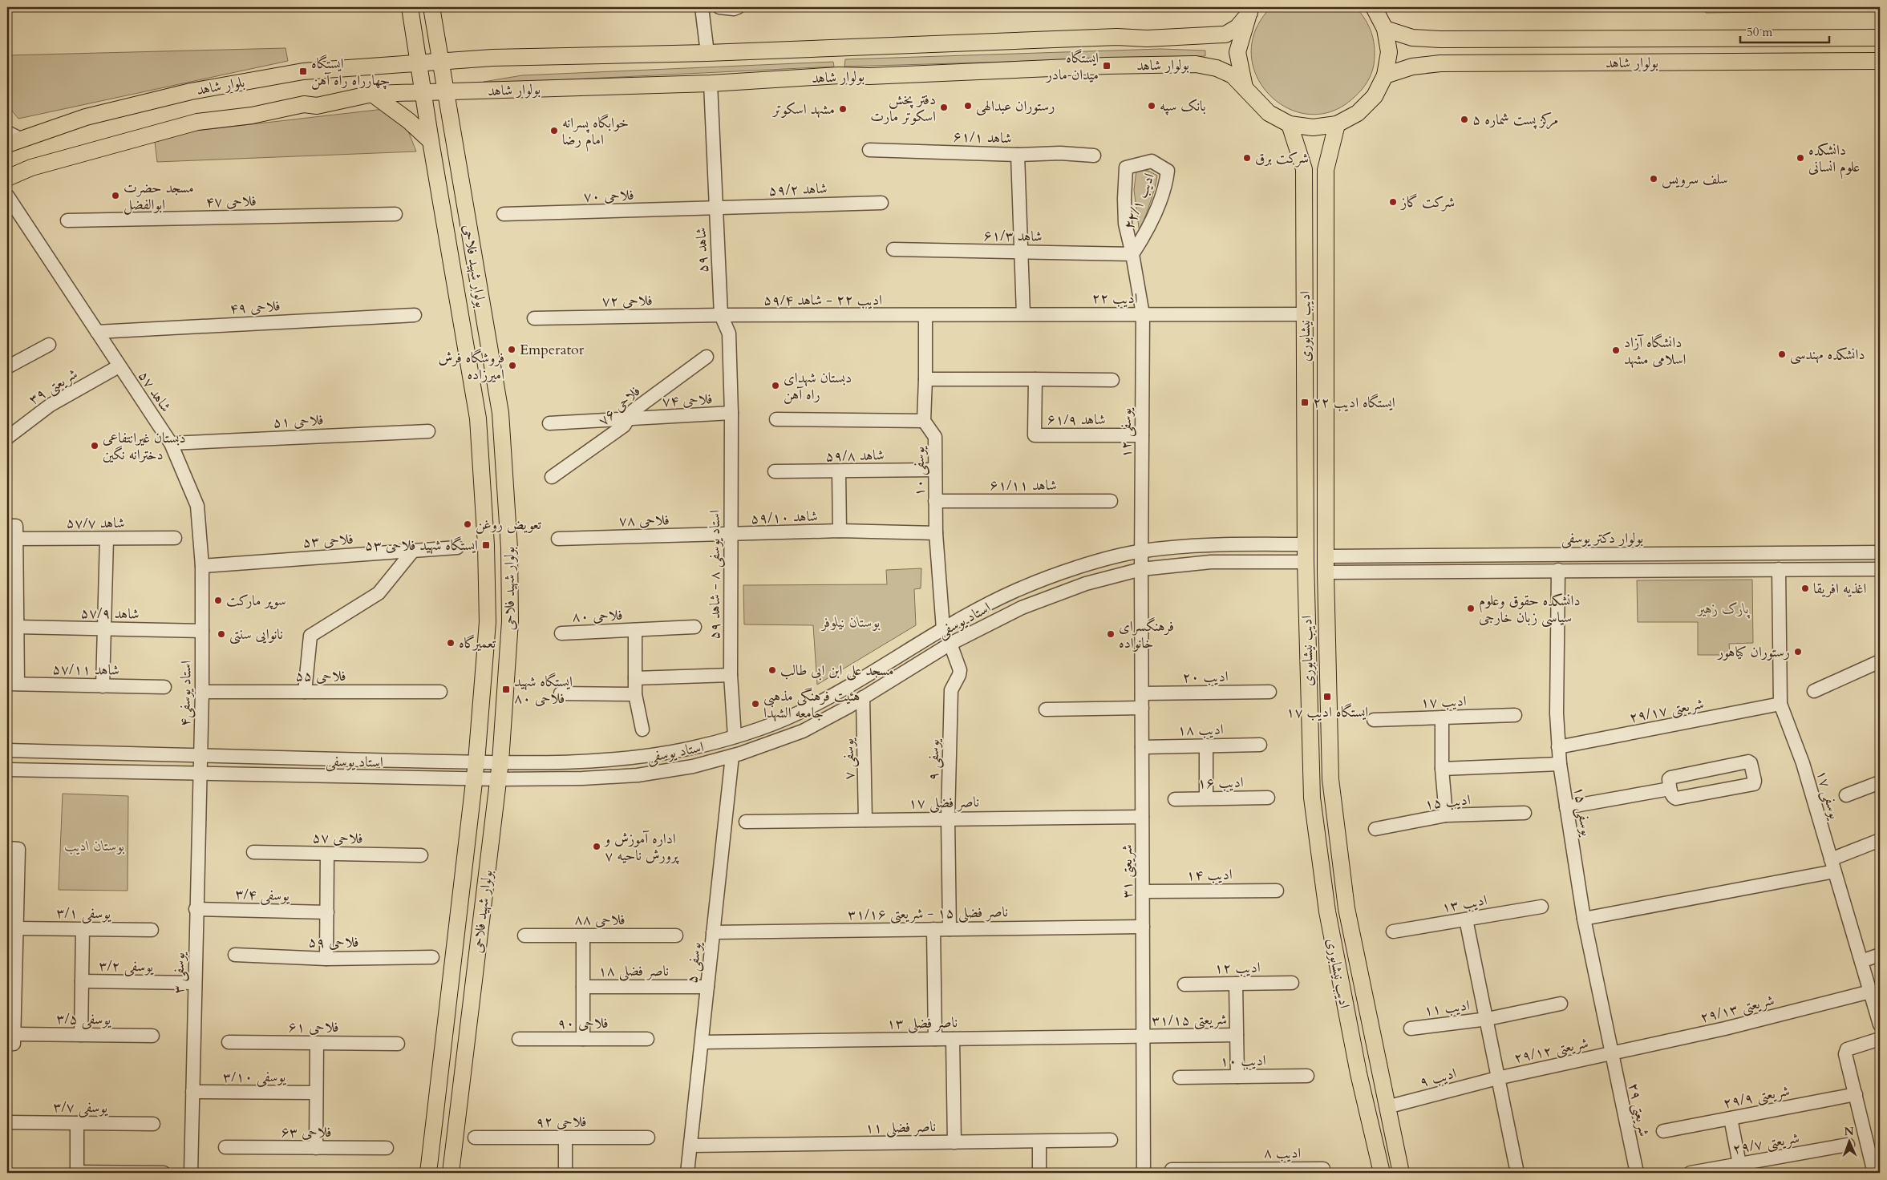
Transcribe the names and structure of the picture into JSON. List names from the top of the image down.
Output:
{
  "streets": {
    "main road": [
      "بولوار شاهد",
      "بلوار شاهد",
      "بولوار شهید فلاحی",
      "ادیب نیشابوری"
    ],
    "street": [
      "شاهد ۶۱/۱",
      "شاهد ۵۹/۲",
      "فلاحی ۷۰",
      "فلاحی ۴۷",
      "ادیب ۲۲/۱",
      "شاهد ۶۱/۳",
      "شاهد ۵۹",
      "ادیب ۲۲",
      "ادیب ۲۲ - شاهد ۵۹/۴",
      "فلاحی ۷۲",
      "فلاحی ۴۹",
      "شریعتی ۳۹",
      "شاهد ۵۷",
      "فلاحی ۷۴",
      "فلاحی ۷۶",
      "شاهد ۶۱/۹",
      "فلاحی ۵۱",
      "یوسفی ۱۲",
      "شاهد ۵۹/۸",
      "یوسفی ۱۰",
      "شاهد ۶۱/۱۱",
      "شاهد ۵۹/‍۱۰",
      "فلاحی ۷۸",
      "شاهد ۵۷/۷",
      "بولوار دکتر یوسفی",
      "فلاحی ۵۳",
      "استاد یوسفی ۸ - شاهد ۵۹",
      "شاهد ۵۷/۹",
      "فلاحی ۸۰",
      "استاد یوسفی",
      "شاهد ۵۷/۱۱",
      "فلاحی ۵۵",
      "ادیب ۲۰",
      "استاد یوسفی۴",
      "ادیب ۱۷",
      "شریعتی ۲۹/۱۷",
      "ادیب ۱۸",
      "یوسفی ۷",
      "یوسفی ۹",
      "ادیب ۱۶",
      "یوسفی ۱۷",
      "ادیب ۱۵",
      "ناصر فضلی ۱۷",
      "یوسفی ۱۵",
      "فلاحی ۵۷",
      "شریعتی ۳۱",
      "ادیب ۱۴",
      "یوسفی ۳/۴",
      "ادیب ۱۳",
      "یوسفی ۳/۱",
      "ناصر فضلی ۱۵ - شریعتی ۳۱/۱۶",
      "فلاحی ۸۸",
      "فلاحی ۵۹",
      "یوسفی ۵",
      "یوسفی ۳/۲",
      "ادیب ۱۲",
      "ناصر فضلی ۱۸",
      "یوسفی ۳",
      "ادیب ۱۱",
      "شریعتی ۲۹/۱۳",
      "یوسفی ۳/۵",
      "شریعتی ۳۱/۱۵",
      "فلاحی ۹۰",
      "ناصر فضلی ۱۳",
      "فلاحی ۶۱",
      "شریعتی ۲۹/۱۲",
      "ادیب ۱۰",
      "یوسفی ۳/۱۰",
      "ادیب ۹",
      "شریعتی ۲۹/۹",
      "یوسفی ۳/۷",
      "شریعتی ۲۹",
      "فلاحی ۹۲",
      "ناصر فضلی ۱۱",
      "فلاحی ۶۳",
      "شریعتی ۲۹/۷",
      "ادیب ۸"
    ]
  },
  "crossings": [
    ["بولوار شاهد", "بلوار شاهد"],
    ["بولوار شاهد", "شاهد ۵۹"],
    ["بولوار شاهد", "بولوار شهید فلاحی"],
    ["بولوار شاهد", "ادیب نیشابوری"],
    ["بلوار شاهد", "بولوار شهید فلاحی"],
    ["شاهد ۵۹/۲", "فلاحی ۷۰"],
    ["شاهد ۵۹/۲", "شاهد ۵۹"],
    ["فلاحی ۷۰", "شاهد ۵۹"],
    ["ادیب ۲۲/۱", "شاهد ۶۱/۳"],
    ["ادیب ۲۲/۱", "ادیب ۲۲"],
    ["ادیب ۲۲/۱", "یوسفی ۱۲"],
    ["شاهد ۵۹", "ادیب ۲۲ - شاهد ۵۹/۴"],
    ["شاهد ۵۹", "فلاحی ۷۲"],
    ["شاهد ۵۹", "فلاحی ۷۴"],
    ["شاهد ۵۹", "استاد یوسفی ۸ - شاهد ۵۹"],
    ["بولوار شهید فلاحی", "استاد یوسفی"],
    ["ادیب ۲۲", "ادیب ۲۲ - شاهد ۵۹/۴"],
    ["ادیب ۲۲", "ادیب نیشابوری"],
    ["ادیب ۲۲", "یوسفی ۱۲"],
    ["ادیب ۲۲ - شاهد ۵۹/۴", "فلاحی ۷۲"],
    ["فلاحی ۴۹", "شاهد ۵۷"],
    ["ادیب نیشابوری", "بولوار دکتر یوسفی"],
    ["ادیب نیشابوری", "استاد یوسفی"],
    ["ادیب نیشابوری", "ادیب ۹"],
    ["شریعتی ۳۹", "شاهد ۵۷"],
    ["شاهد ۵۷", "فلاحی ۵۱"],
    ["شاهد ۵۷", "فلاحی ۵۳"],
    ["شاهد ۵۷", "شاهد ۵۷/۹"],
    ["شاهد ۵۷", "استاد یوسفی۴"],
    ["فلاحی ۷۴", "فلاحی ۷۶"],
    ["فلاحی ۷۴", "استاد یوسفی ۸ - شاهد ۵۹"],
    ["شاهد ۶۱/۹", "یوسفی ۱۲"],
    ["یوسفی ۱۲", "استاد یوسفی"],
    ["یوسفی ۱۲", "شریعتی ۳۱"],
    ["شاهد ۵۹/۸", "یوسفی ۱۰"],
    ["یوسفی ۱۰", "شاهد ۶۱/۱۱"],
    ["یوسفی ۱۰", "شاهد ۵۹/‍۱۰"],
    ["یوسفی ۱۰", "استاد یوسفی"],
    ["شاهد ۵۹/‍۱۰", "فلاحی ۷۸"],
    ["شاهد ۵۹/‍۱۰", "استاد یوسفی ۸ - شاهد ۵۹"],
    ["فلاحی ۷۸", "استاد یوسفی ۸ - شاهد ۵۹"],
    ["استاد یوسفی ۸ - شاهد ۵۹", "استاد یوسفی"],
    ["شاهد ۵۷/۹", "استاد یوسفی۴"],
    ["استاد یوسفی", "استاد یوسفی۴"],
    ["استاد یوسفی", "یوسفی ۷"],
    ["استاد یوسفی", "یوسفی ۹"],
    ["استاد یوسفی", "شریعتی ۳۱"],
    ["استاد یوسفی", "یوسفی ۵"],
    ["استاد یوسفی", "یوسفی ۳"],
    ["فلاحی ۵۵", "استاد یوسفی۴"],
    ["ادیب ۲۰", "شریعتی ۳۱"],
    ["استاد یوسفی۴", "یوسفی ۳"],
    ["شریعتی ۲۹/۱۷", "یوسفی ۱۷"],
    ["شریعتی ۲۹/۱۷", "یوسفی ۱۵"],
    ["ادیب ۱۸", "شریعتی ۳۱"],
    ["یوسفی ۷", "ناصر فضلی ۱۷"],
    ["یوسفی ۹", "ناصر فضلی ۱۷"],
    ["یوسفی ۹", "ناصر فضلی ۱۵ - شریعتی ۳۱/۱۶"],
    ["یوسفی ۱۷", "شریعتی ۲۹/۱۳"],
    ["ناصر فضلی ۱۷", "شریعتی ۳۱"],
    ["یوسفی ۱۵", "شریعتی ۲۹/۱۳"],
    ["یوسفی ۱۵", "شریعتی ۲۹/۱۲"],
    ["یوسفی ۱۵", "شریعتی ۲۹"],
    ["شریعتی ۳۱", "ادیب ۱۴"],
    ["شریعتی ۳۱", "ناصر فضلی ۱۵ - شریعتی ۳۱/۱۶"],
    ["شریعتی ۳۱", "شریعتی ۳۱/۱۵"],
    ["شریعتی ۳۱", "ناصر فضلی ۱۳"],
    ["یوسفی ۳/۴", "یوسفی ۳"],
    ["ناصر فضلی ۱۵ - شریعتی ۳۱/۱۶", "یوسفی ۵"],
    ["یوسفی ۵", "ناصر فضلی ۱۸"],
    ["یوسفی ۵", "ناصر فضلی ۱۳"],
    ["یوسفی ۵", "ناصر فضلی ۱۱"],
    ["یوسفی ۳/۲", "یوسفی ۳"],
    ["یوسفی ۳", "یوسفی ۳/۱۰"],
    ["شریعتی ۲۹/۱۳", "شریعتی ۲۹/۱۲"],
    ["شریعتی ۲۹/۱۳", "شریعتی ۲۹"],
    ["شریعتی ۳۱/۱۵", "ناصر فضلی ۱۳"],
    ["شریعتی ۲۹/۱۲", "ادیب ۹"],
    ["شریعتی ۲۹/۱۲", "شریعتی ۲۹"]
  ],
  "parks": ["پارک زهیر", "بوستان نیلوفر", "بوستان ادیب"],
  "places": {
    "transit": [
      "ایستگاه میدان مادر",
      "ایستگاه چهارراه راه آهن",
      "ایستگاه ادیب ۲۲",
      "ایستگاه شهید فلاحی ۵۳",
      "ایستگاه شهید فلاحی ۸۰",
      "ایستگاه ادیب ۱۷"
    ],
    "other": [
      "رستوران عبدالهی",
      "بانک سپه",
      "دفتر پخش اسکوتر مارت",
      "مشهد اسکوتر",
      "مرکز پست شماره ۵",
      "خوابگاه پسرانه امام رضا",
      "شرکت برق",
      "دانشکده علوم انسانی",
      "سلف سرویس",
      "مسجد حضرت ابوالفضل",
      "شرکت گاز",
      "Emperator",
      "دانشگاه آزاد اسلامی مشهد",
      "دانشکده مهندسی",
      "فروشگاه فرش امیرزاده",
      "دبستان شهدای راه آهن",
      "دبستان غیرانتفاعی دخترانه نگین",
      "تعویض روغن",
      "اغذیه افریقا",
      "سوپر مارکت",
      "دانشکده حقوق وعلوم سیاسی زبان خارجی",
      "نانوایی سنتی",
      "فرهنگسرای خانواده",
      "تعمیرگاه",
      "رستوران کیاهور",
      "مسجد علی ابن ابی طالب",
      "هئیت فرهنگی مذهبی جامعه الشهدا",
      "اداره آموزش و پرورش ناحیه ۷"
    ]
  },
  "scale_bar": "50 m",
  "north": "top"
}
